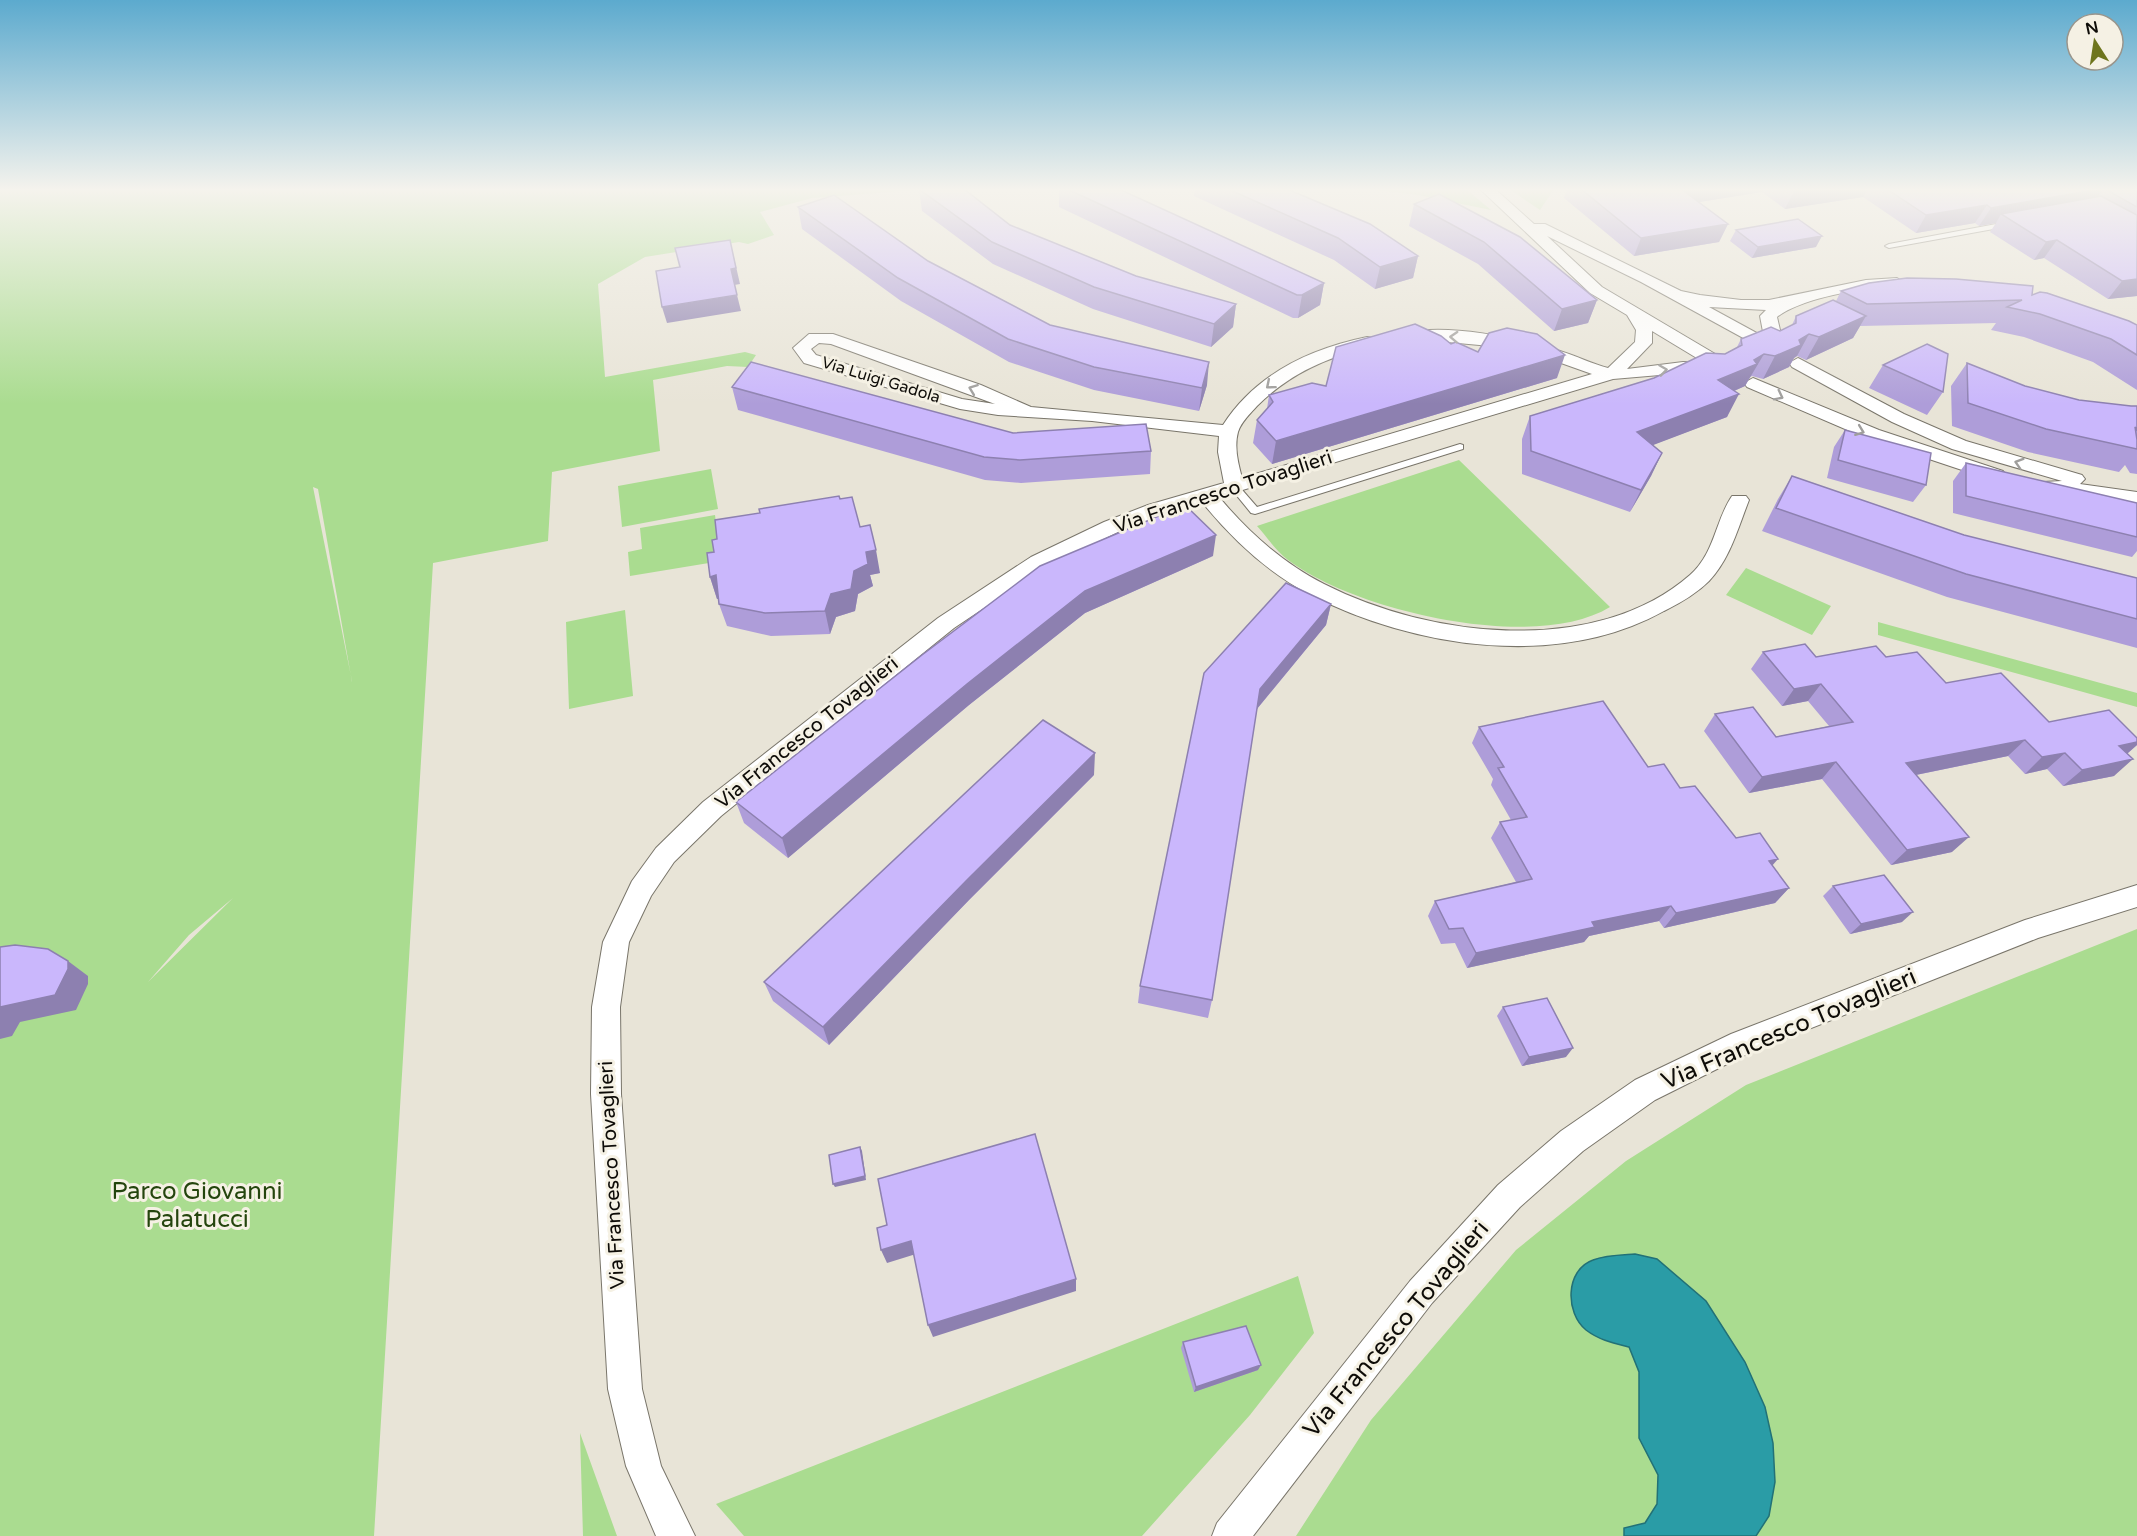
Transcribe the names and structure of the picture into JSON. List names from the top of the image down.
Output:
{
  "streets": {
    "street": ["Via Luigi Gadola", "Via Francesco Tovaglieri"]
  },
  "parks": ["Parco Giovanni Palatucci"],
  "north": "top"
}
